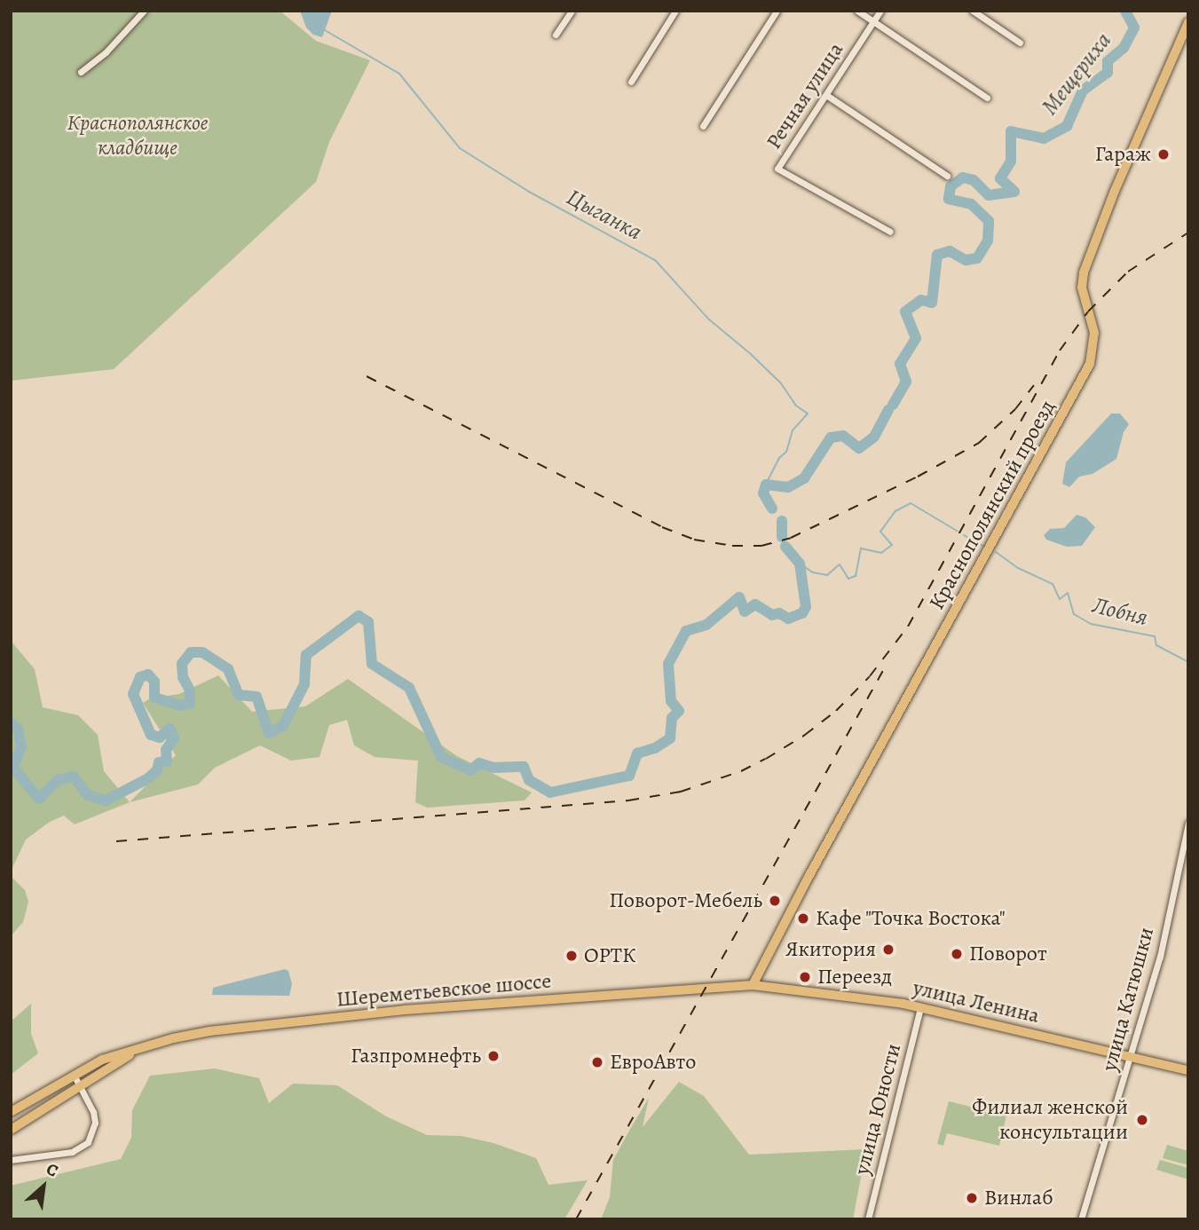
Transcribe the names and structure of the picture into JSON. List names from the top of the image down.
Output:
{
  "streets": {
    "main road": ["Краснополянский проезд", "Шереметьевское шоссе", "улица Ленина"],
    "street": ["Речная улица", "улица Катюшки", "улица Юности"]
  },
  "crossings": [
    ["Краснополянский проезд", "Шереметьевское шоссе"],
    ["Краснополянский проезд", "улица Ленина"],
    ["Шереметьевское шоссе", "улица Ленина"],
    ["улица Катюшки", "улица Ленина"],
    ["улица Ленина", "улица Юности"]
  ],
  "water": ["Мещериха", "Цыганка", "Лобня"],
  "parks": ["Краснополянское кладбище"],
  "places": [
    "Гараж",
    "Поворот-Мебель",
    "Кафе \"Точка Востока\"",
    "Якитория",
    "Поворот",
    "ОРТК",
    "Переезд",
    "Газпромнефть",
    "ЕвроАвто",
    "Филиал женской консультации",
    "Винлаб"
  ],
  "north": "top right"
}
